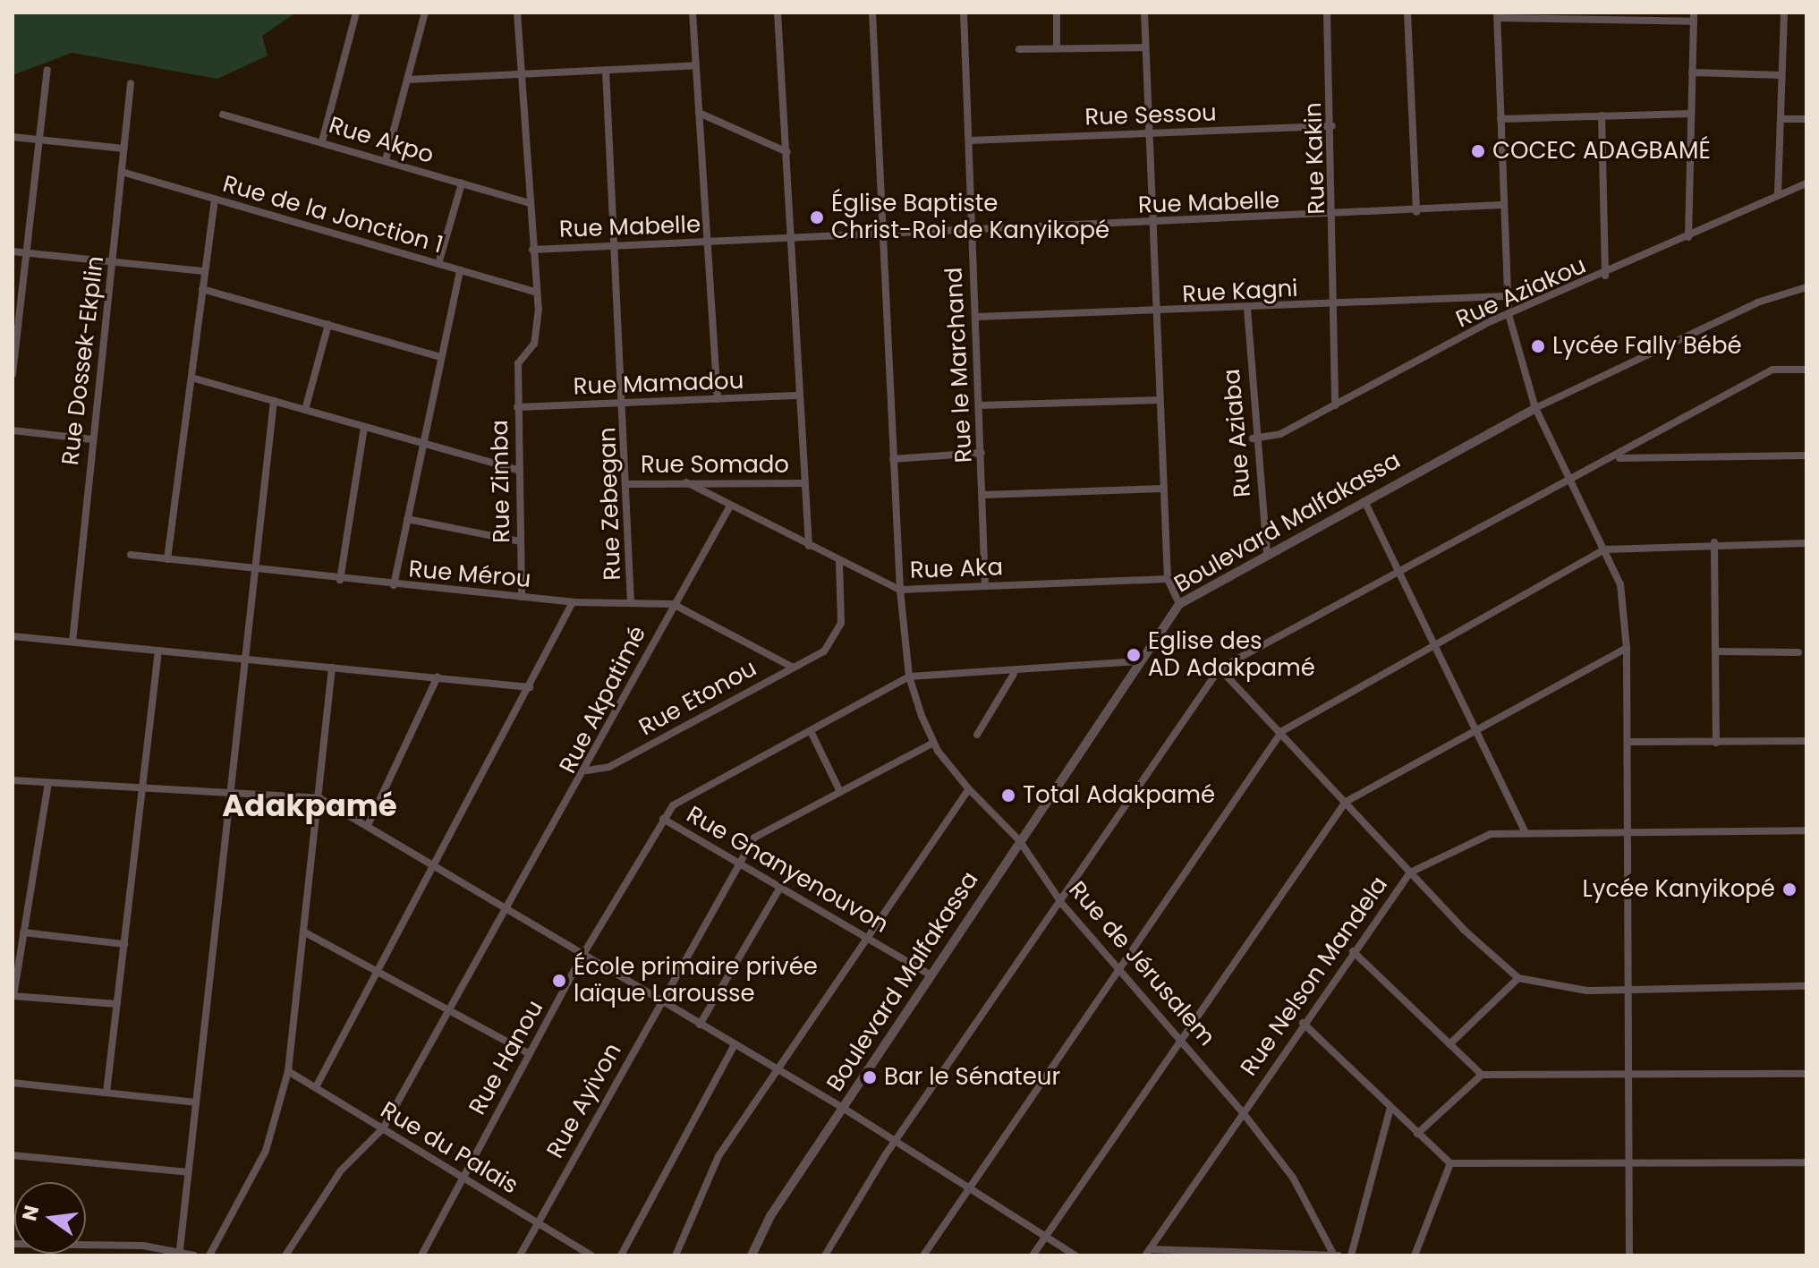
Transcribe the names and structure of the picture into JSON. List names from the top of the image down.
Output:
{
  "streets": {
    "street": [
      "Rue Sessou",
      "Rue Akpo",
      "Rue Kakin",
      "Rue Mabelle",
      "Rue de la Jonction 1",
      "Rue Kagni",
      "Rue Aziakou",
      "Rue Dossek-Ekplin",
      "Rue le Marchand",
      "Rue Mamadou",
      "Rue Aziaba",
      "Rue Somado",
      "Rue Zimba",
      "Rue Zebegan",
      "Boulevard Malfakassa",
      "Rue Aka",
      "Rue Mérou",
      "Rue Etonou",
      "Rue Akpatimé",
      "Rue Gnanyenouvon",
      "Rue de Jérusalem",
      "Rue Nelson Mandela",
      "Rue Hanou",
      "Rue Ayivon",
      "Rue du Palais"
    ]
  },
  "crossings": [
    ["Rue Sessou", "Rue Kakin"],
    ["Rue Sessou", "Rue le Marchand"],
    ["Rue Akpo", "Rue Zimba"],
    ["Rue Kakin", "Rue Mabelle"],
    ["Rue Kakin", "Rue Kagni"],
    ["Rue Kakin", "Rue Aziakou"],
    ["Rue Mabelle", "Rue le Marchand"],
    ["Rue Mabelle", "Rue Zimba"],
    ["Rue Mabelle", "Rue Zebegan"],
    ["Rue Mabelle", "Rue de Jérusalem"],
    ["Rue de la Jonction 1", "Rue Dossek-Ekplin"],
    ["Rue de la Jonction 1", "Rue Zimba"],
    ["Rue Kagni", "Rue le Marchand"],
    ["Rue Kagni", "Rue Aziaba"],
    ["Rue Aziakou", "Rue Aziaba"],
    ["Rue le Marchand", "Rue Aka"],
    ["Rue Mamadou", "Rue Zimba"],
    ["Rue Mamadou", "Rue Zebegan"],
    ["Rue Aziaba", "Boulevard Malfakassa"],
    ["Rue Somado", "Rue Zebegan"],
    ["Rue Somado", "Rue Aka"],
    ["Rue Zimba", "Rue Mérou"],
    ["Rue Zebegan", "Rue Mérou"],
    ["Boulevard Malfakassa", "Rue Gnanyenouvon"],
    ["Boulevard Malfakassa", "Rue de Jérusalem"],
    ["Rue Aka", "Rue Etonou"],
    ["Rue Aka", "Rue Akpatimé"],
    ["Rue Aka", "Rue de Jérusalem"],
    ["Rue Mérou", "Rue Etonou"],
    ["Rue Mérou", "Rue Akpatimé"],
    ["Rue Etonou", "Rue Akpatimé"],
    ["Rue Akpatimé", "Rue du Palais"],
    ["Rue Gnanyenouvon", "Rue Hanou"],
    ["Rue Gnanyenouvon", "Rue Ayivon"],
    ["Rue de Jérusalem", "Rue Nelson Mandela"],
    ["Rue de Jérusalem", "Rue Ayivon"],
    ["Rue Hanou", "Rue du Palais"],
    ["Rue Ayivon", "Rue du Palais"]
  ],
  "districts": ["Adakpamé"],
  "places": [
    "COCEC ADAGBAMÉ",
    "Église Baptiste Christ-Roi de Kanyikopé",
    "Lycée Fally Bébé",
    "Eglise des AD Adakpamé",
    "Total Adakpamé",
    "Lycée Kanyikopé",
    "École primaire privée laïque Larousse",
    "Bar le Sénateur"
  ],
  "north": "left"
}
